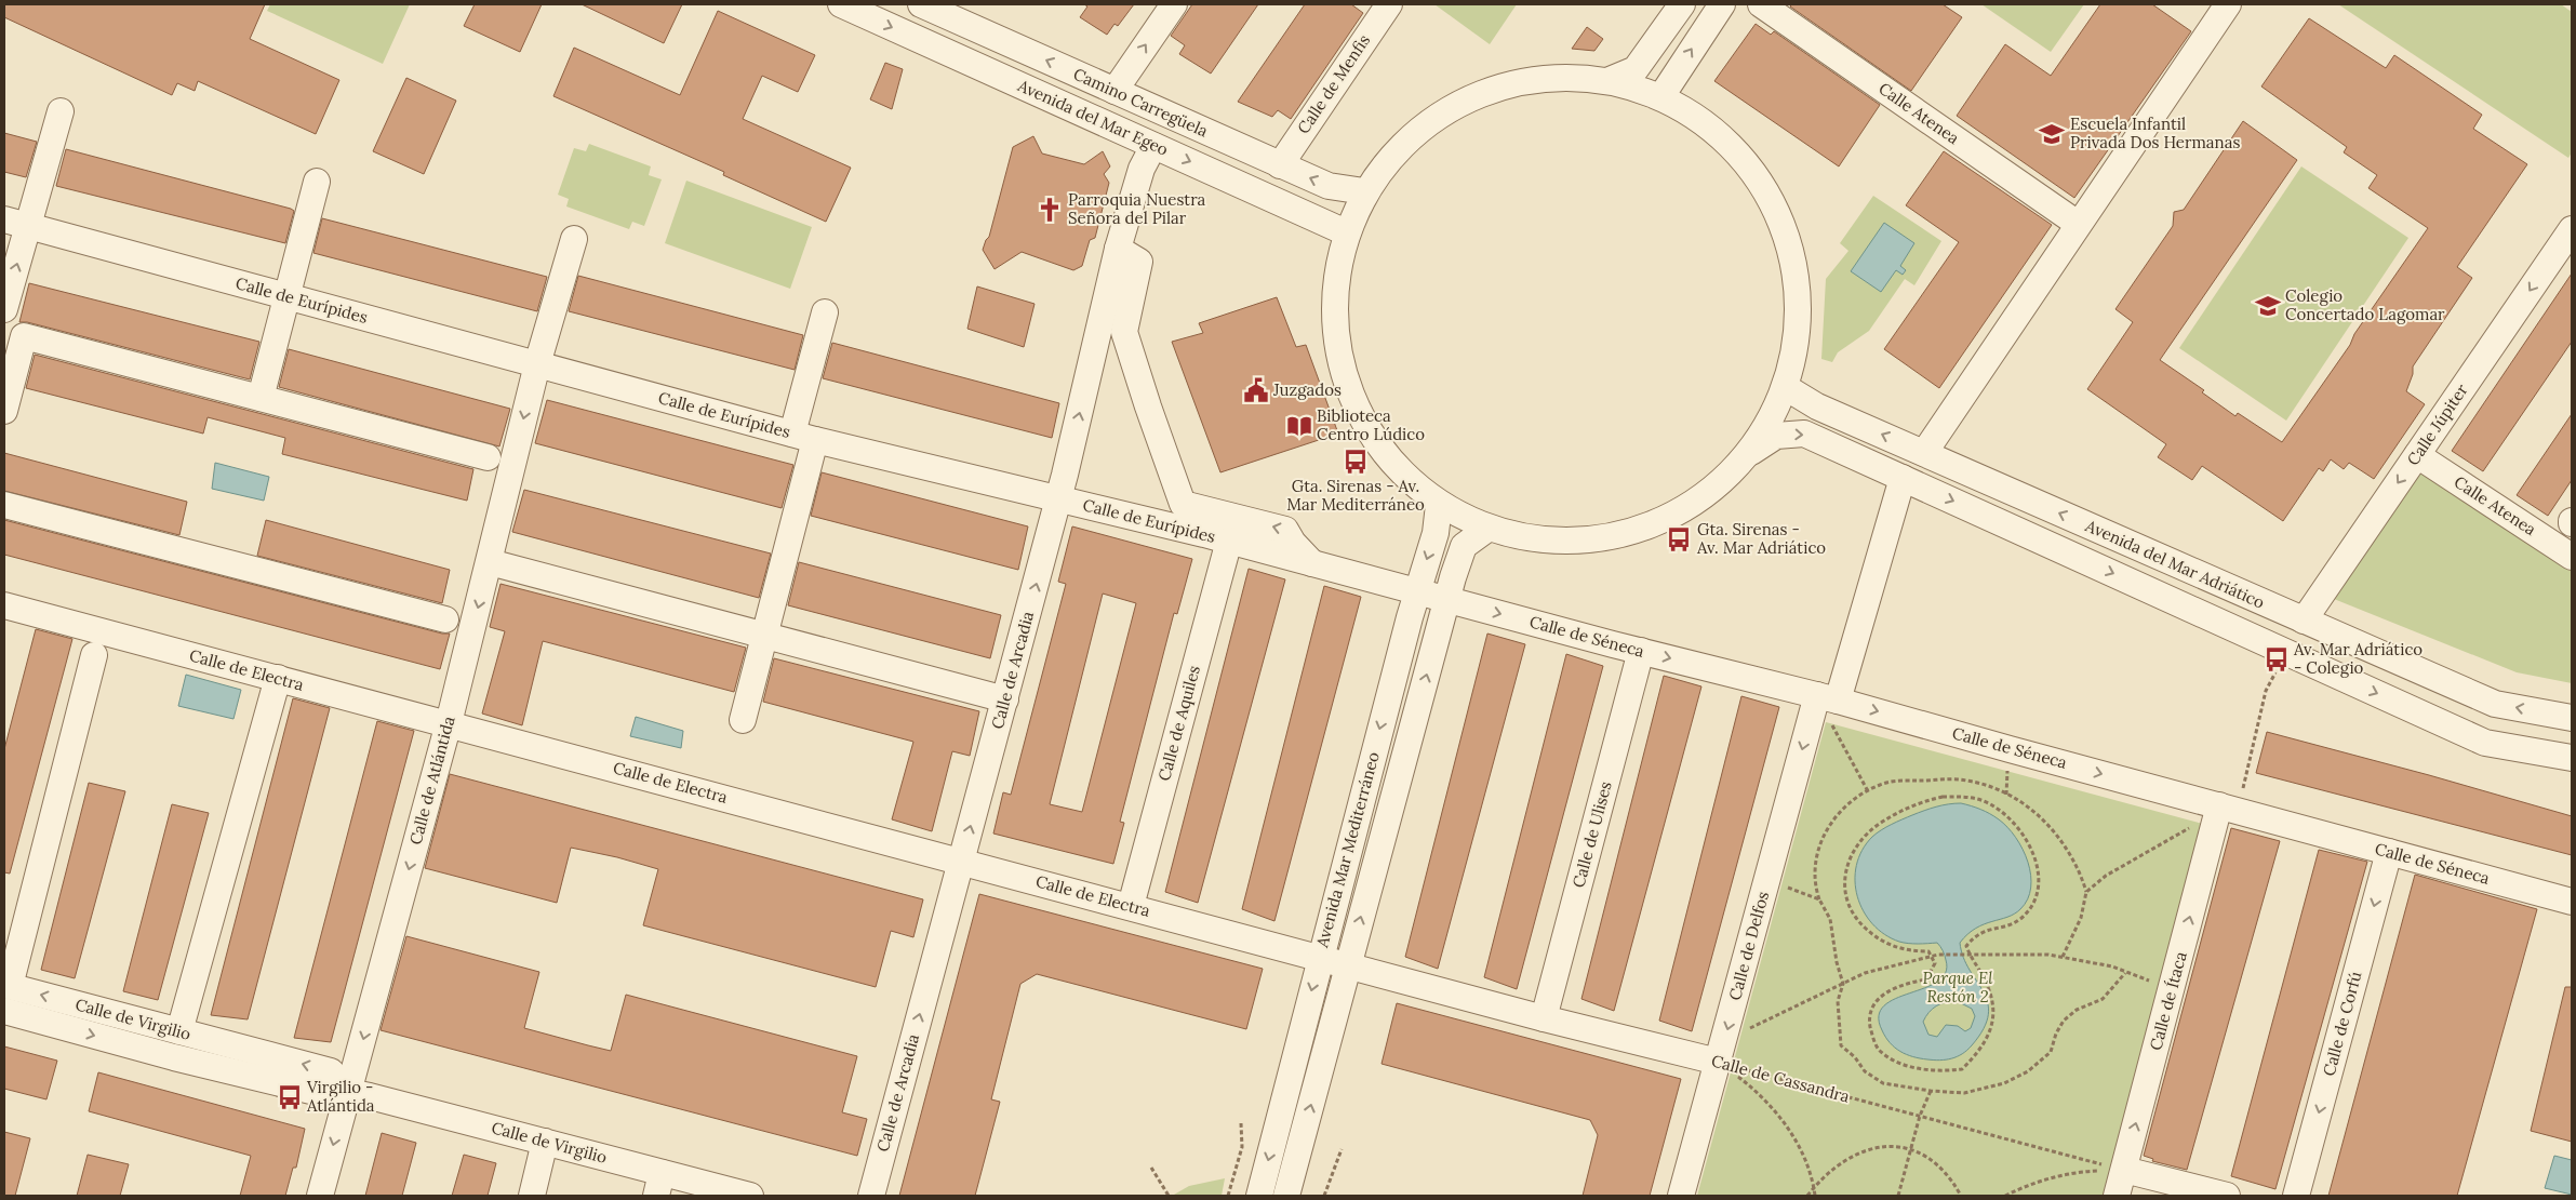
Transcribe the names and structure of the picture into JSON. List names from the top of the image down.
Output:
{
  "streets": {
    "street": [
      "Calle de Menfis",
      "Camino Carregüela",
      "Calle Atenea",
      "Avenida del Mar Egeo",
      "Calle de Eurípides",
      "Calle Júpiter",
      "Avenida del Mar Adriático",
      "Calle de Séneca",
      "Calle de Electra",
      "Calle de Arcadia",
      "Calle de Aquiles",
      "Calle de Atlántida",
      "Calle de Ulises",
      "Avenida Mar Mediterráneo",
      "Calle de Delfos",
      "Calle de Ítaca",
      "Calle de Virgilio",
      "Calle de Corfú",
      "Calle de Cassandra"
    ]
  },
  "crossings": [
    ["Calle de Menfis", "Camino Carregüela"],
    ["Calle Atenea", "Calle Júpiter"],
    ["Avenida del Mar Egeo", "Calle de Arcadia"],
    ["Calle de Eurípides", "Calle de Séneca"],
    ["Calle de Eurípides", "Calle de Arcadia"],
    ["Calle de Eurípides", "Calle de Aquiles"],
    ["Calle de Eurípides", "Calle de Atlántida"],
    ["Calle de Eurípides", "Avenida Mar Mediterráneo"],
    ["Calle Júpiter", "Avenida del Mar Adriático"],
    ["Avenida del Mar Adriático", "Calle de Delfos"],
    ["Calle de Séneca", "Calle de Ulises"],
    ["Calle de Séneca", "Avenida Mar Mediterráneo"],
    ["Calle de Séneca", "Calle de Delfos"],
    ["Calle de Séneca", "Calle de Ítaca"],
    ["Calle de Séneca", "Calle de Corfú"],
    ["Calle de Electra", "Calle de Arcadia"],
    ["Calle de Electra", "Calle de Aquiles"],
    ["Calle de Electra", "Calle de Atlántida"],
    ["Calle de Electra", "Avenida Mar Mediterráneo"],
    ["Calle de Electra", "Calle de Cassandra"],
    ["Calle de Atlántida", "Calle de Virgilio"],
    ["Calle de Ulises", "Calle de Cassandra"],
    ["Avenida Mar Mediterráneo", "Calle de Cassandra"],
    ["Calle de Delfos", "Calle de Cassandra"],
    ["Calle de Ítaca", "Calle de Cassandra"]
  ],
  "one_way": [
    "Camino Carregüela",
    "Avenida del Mar Egeo",
    "Calle Júpiter",
    "Calle de Séneca",
    "Calle de Arcadia",
    "Calle de Delfos",
    "Calle de Ítaca",
    "Calle de Corfú"
  ],
  "parks": ["Parque El Restón 2"],
  "places": {
    "school or university": ["Escuela Infantil Privada Dos Hermanas", "Colegio Concertado Lagomar"],
    "church": ["Parroquia Nuestra Señora del Pilar"],
    "public building": ["Juzgados"],
    "library": ["Biblioteca Centro Lúdico"],
    "bus stop": [
      "Gta. Sirenas - Av. Mar Mediterráneo",
      "Gta. Sirenas - Av. Mar Adriático",
      "Av. Mar Adriático - Colegio",
      "Virgilio - Atlántida"
    ]
  }
}
